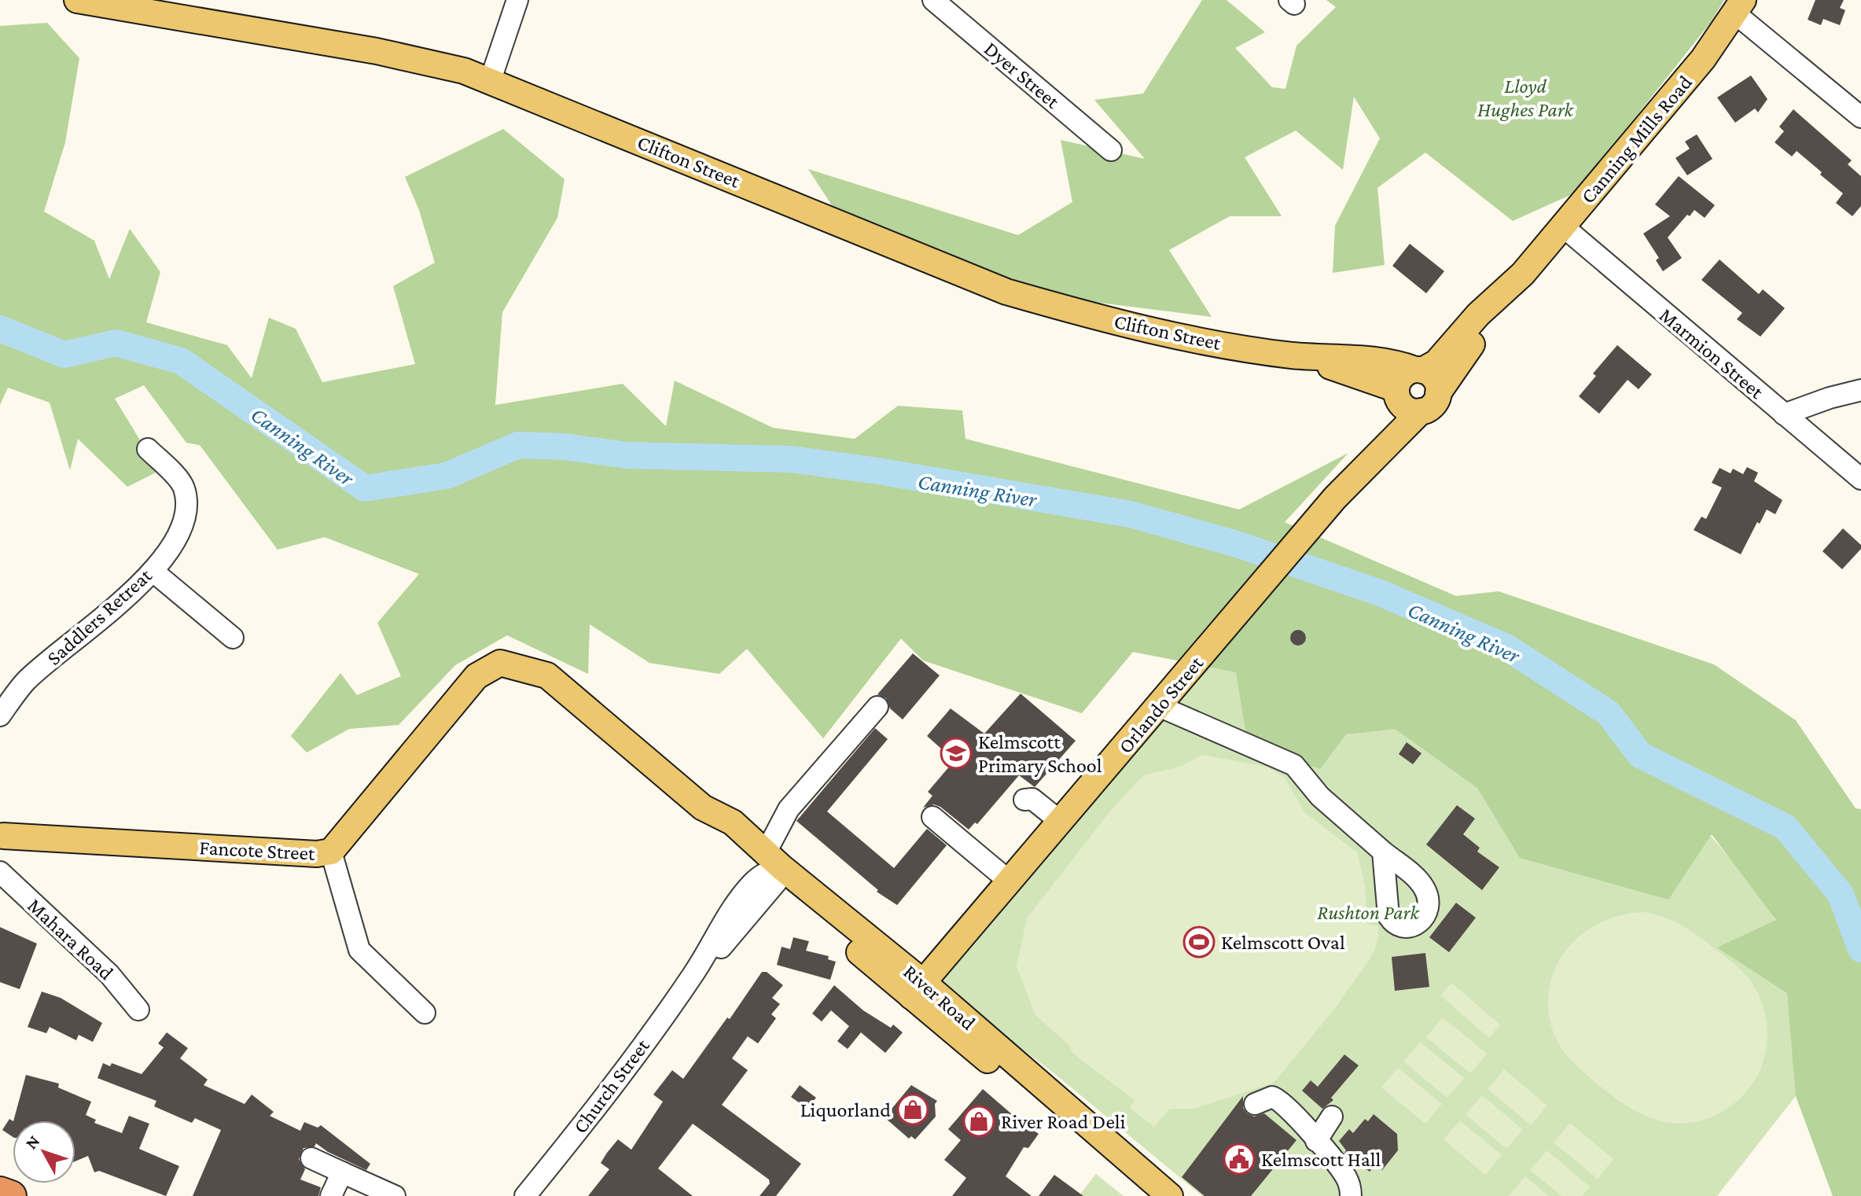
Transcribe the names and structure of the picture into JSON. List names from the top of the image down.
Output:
{
  "streets": {
    "main road": [
      "Canning Mills Road",
      "Clifton Street",
      "Orlando Street",
      "Fancote Street",
      "River Road"
    ],
    "street": [
      "Dyer Street",
      "Marmion Street",
      "Saddlers Retreat",
      "Mahara Road",
      "Church Street"
    ]
  },
  "crossings": [
    ["Canning Mills Road", "Clifton Street"],
    ["Canning Mills Road", "Marmion Street"],
    ["Canning Mills Road", "Orlando Street"],
    ["Clifton Street", "Orlando Street"],
    ["Orlando Street", "River Road"],
    ["Fancote Street", "River Road"],
    ["River Road", "Church Street"]
  ],
  "water": ["Canning River"],
  "parks": ["Lloyd Hughes Park", "Rushton Park"],
  "places": {
    "school or university": ["Kelmscott Primary School"],
    "sports": ["Kelmscott Oval"],
    "shop": ["Liquorland", "River Road Deli"],
    "public building": ["Kelmscott Hall"]
  },
  "north": "top left"
}
